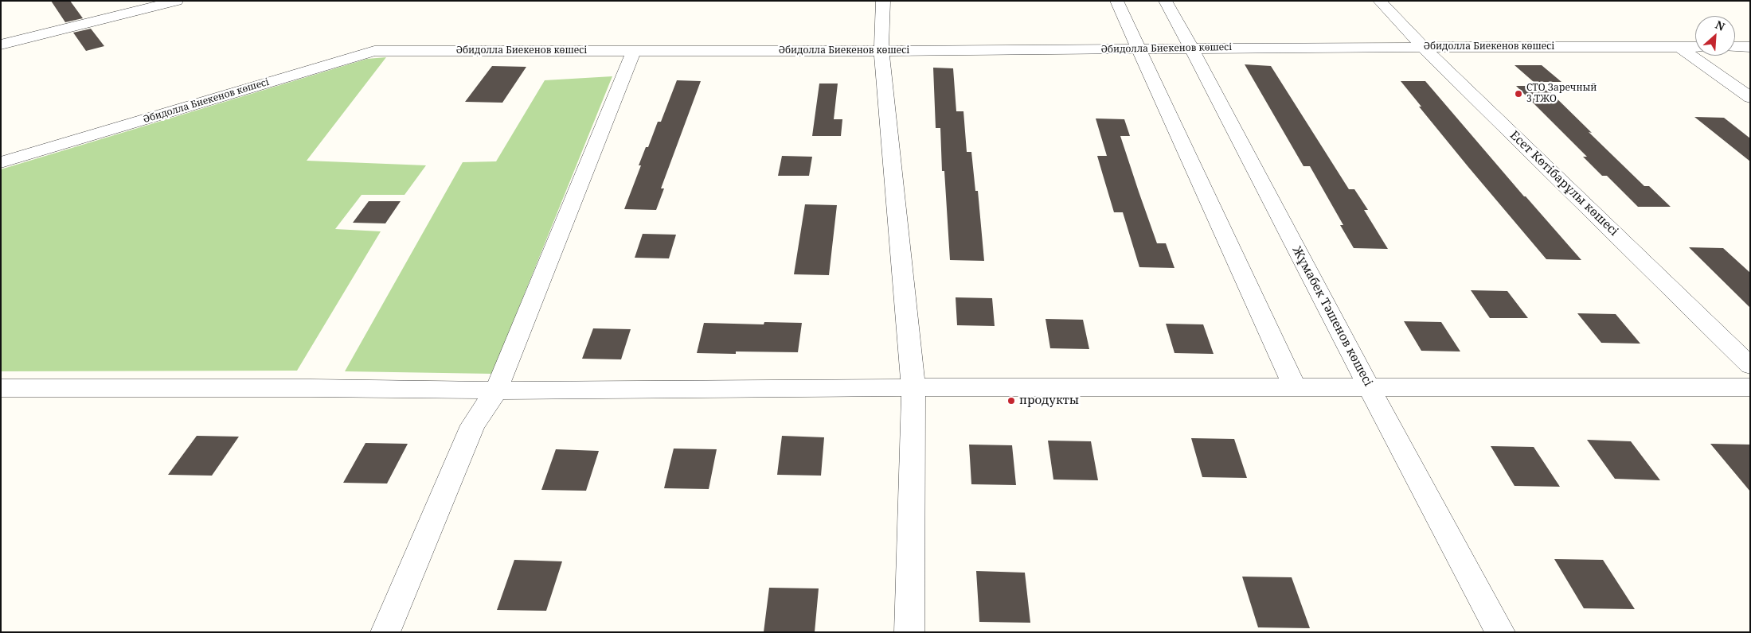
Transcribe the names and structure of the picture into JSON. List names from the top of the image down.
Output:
{
  "streets": {
    "street": ["Әбидолла Биекенов көшесі", "Есет Көтібарұлы көшесі", "Жұмабек Тәшенов көшесі"]
  },
  "crossings": [
    ["Әбидолла Биекенов көшесі", "Есет Көтібарұлы көшесі"],
    ["Әбидолла Биекенов көшесі", "Жұмабек Тәшенов көшесі"]
  ],
  "places": ["СТО Заречный 3 ТЖО", "продукты"],
  "north": "top right"
}
